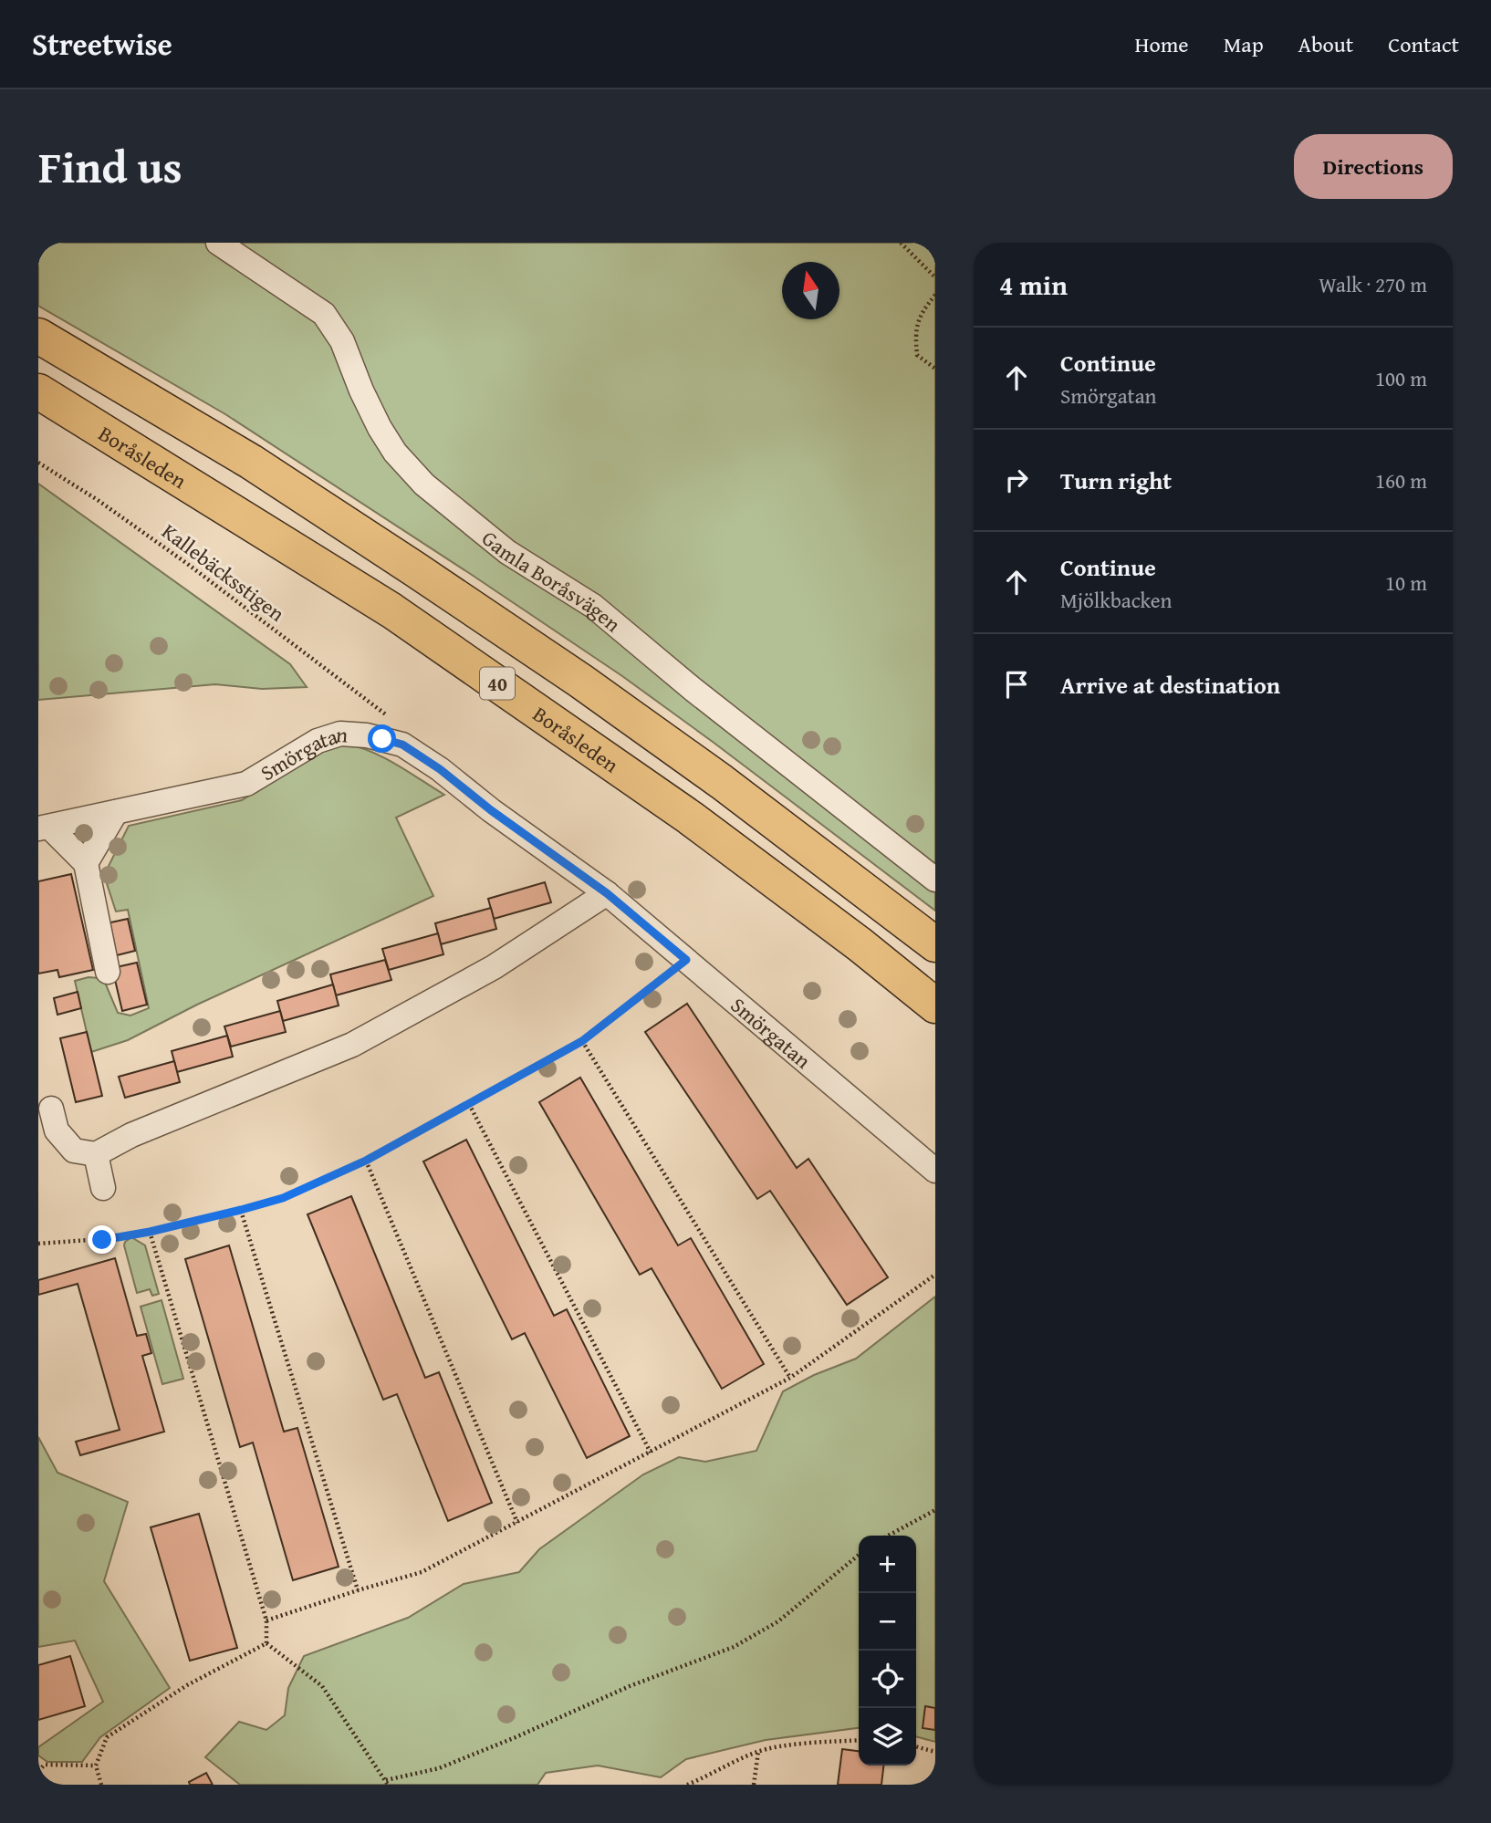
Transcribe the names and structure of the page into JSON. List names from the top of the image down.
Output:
{
  "streets": {
    "highway": ["Boråsleden", "40"],
    "street": ["Gamla Boråsvägen", "Smörgatan"],
    "path": ["Kallebäcksstigen"]
  },
  "north": "top",
  "page": {
    "header": "Streetwise",
    "nav": [
      "Home",
      "Map",
      "About",
      "Contact"
    ],
    "title": "Find us",
    "buttons": "Directions",
    "heading": ["4 min", "Walk · 270 m"],
    "list": [
      ["Continue", "Smörgatan", "100 m"],
      ["Turn right", "160 m"],
      ["Continue", "Mjölkbacken", "10 m"],
      "Arrive at destination"
    ],
    "map_buttons": ["+", "−"]
  }
}
